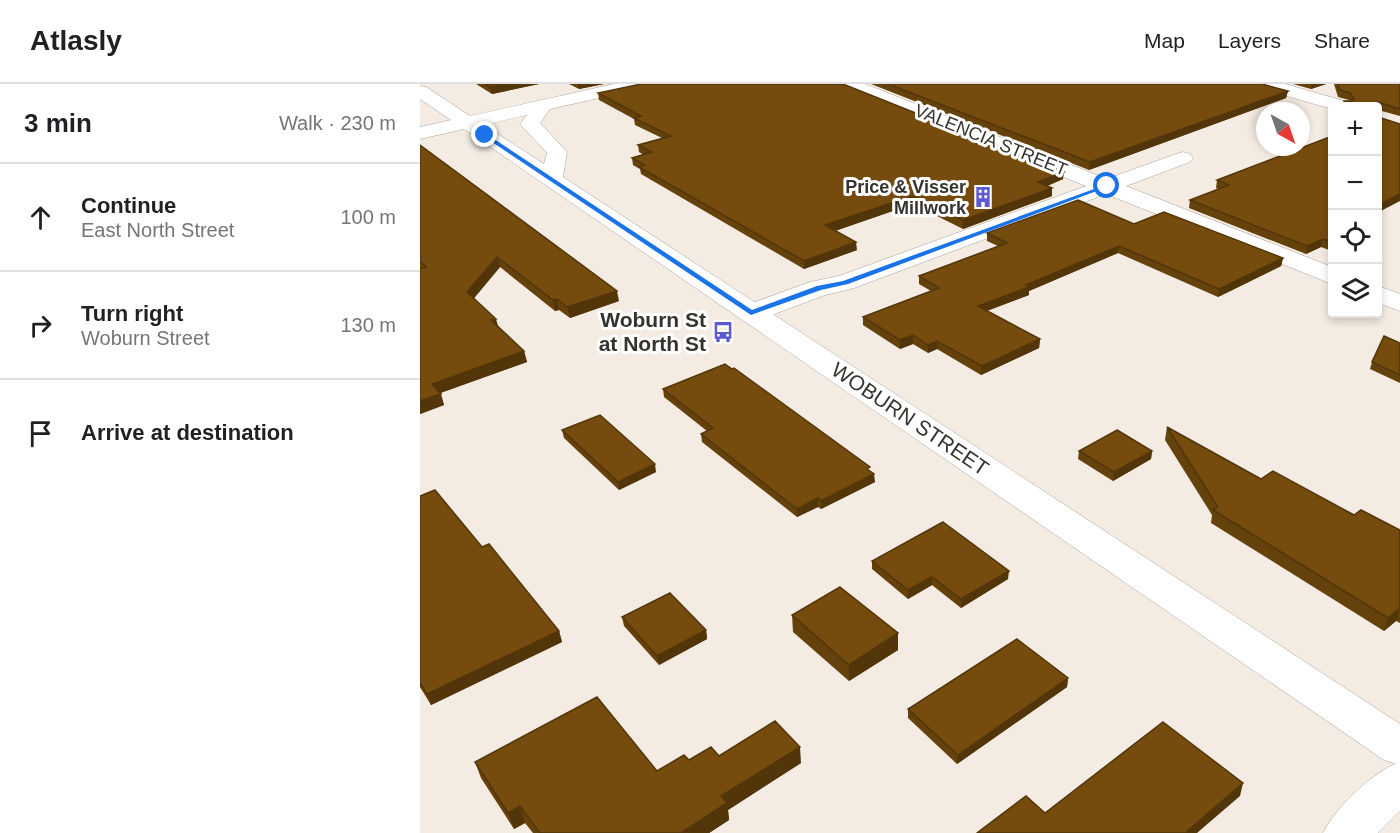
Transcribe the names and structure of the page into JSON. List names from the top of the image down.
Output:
{
  "streets": {
    "main road": ["VALENCIA STREET", "WOBURN STREET"]
  },
  "places": {
    "building": ["Price & Visser Millwork"],
    "bus stop": ["Woburn St at North St"]
  },
  "north": "bottom right",
  "page": {
    "header": "Atlasly",
    "nav": ["Map", "Layers", "Share"],
    "heading": ["3 min", "Walk · 230 m"],
    "map_buttons": ["+", "−"],
    "list": [
      ["Continue", "East North Street", "100 m"],
      ["Turn right", "Woburn Street", "130 m"],
      "Arrive at destination"
    ]
  }
}
